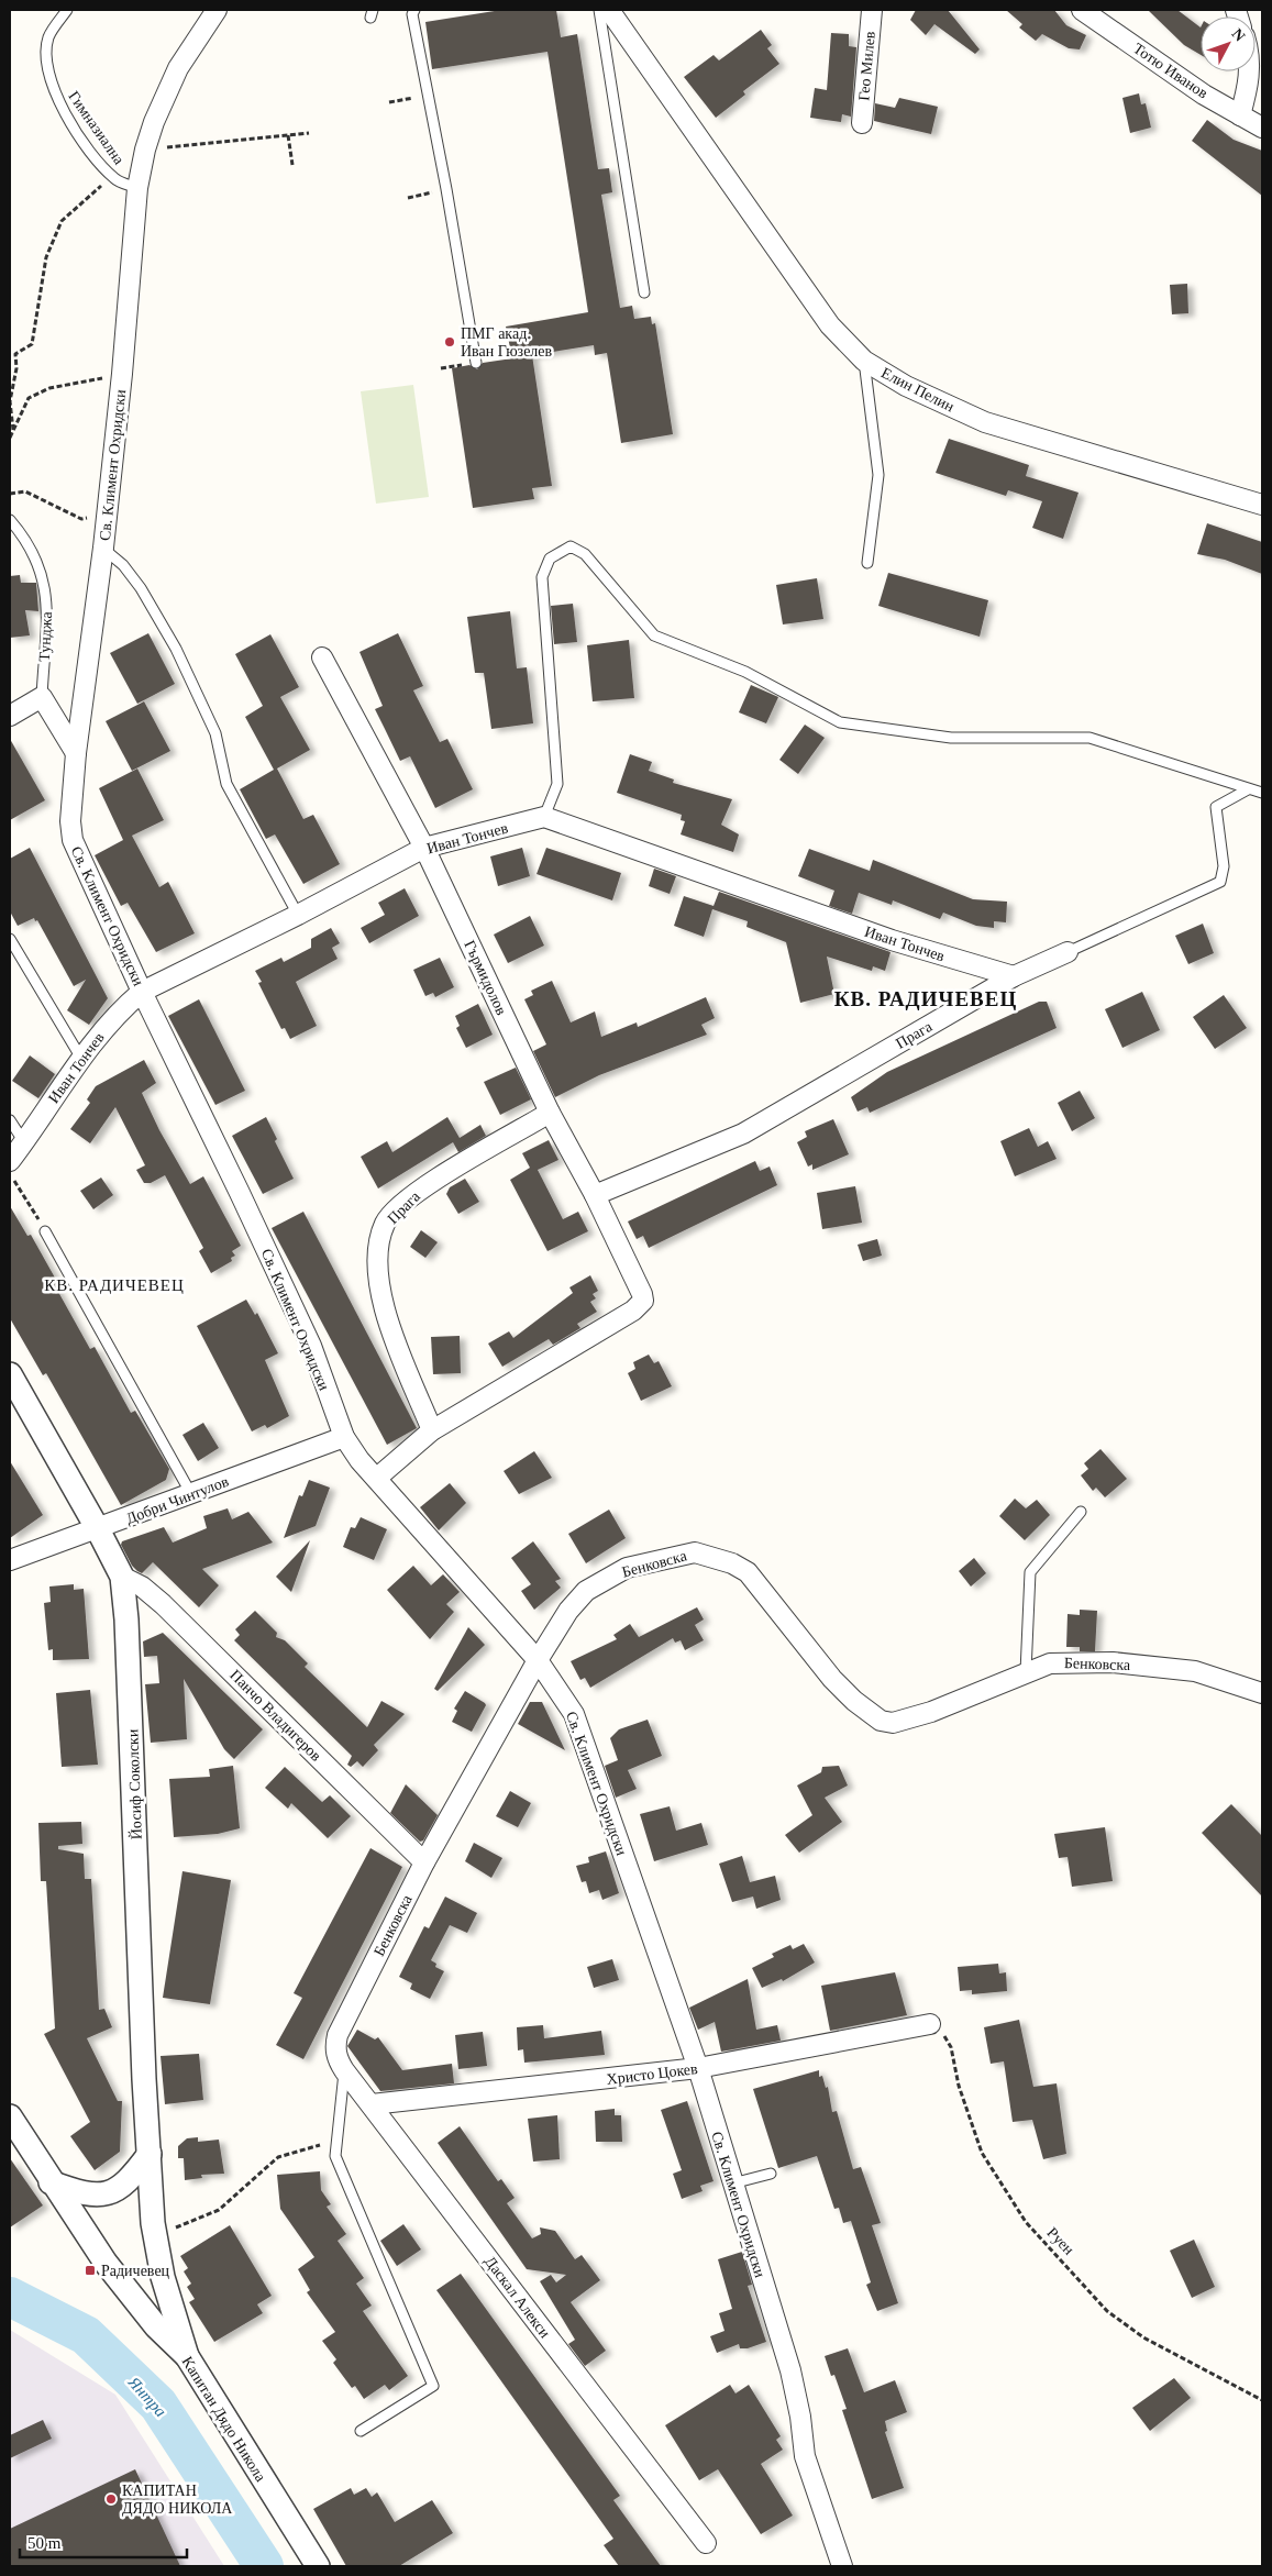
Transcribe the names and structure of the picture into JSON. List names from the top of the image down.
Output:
{
  "streets": {
    "street": [
      "Гео Милев",
      "Тотю Иванов",
      "Елин Пелин",
      "Св. Климент Охридски",
      "Иван Тончев",
      "Гърмидолов",
      "Прага",
      "Добри Чинтулов",
      "Бенковска",
      "Панчо Владигеров",
      "Йосиф Соколски",
      "Христо Цокев",
      "Даскал Алекси",
      "Капитан Дядо Никола"
    ],
    "lane": ["Гимназиална", "Тунджа"],
    "path": ["Руен"]
  },
  "crossings": [
    ["Гимназиална", "Св. Климент Охридски"],
    ["Св. Климент Охридски", "Иван Тончев"],
    ["Св. Климент Охридски", "Добри Чинтулов"],
    ["Св. Климент Охридски", "Бенковска"],
    ["Св. Климент Охридски", "Христо Цокев"],
    ["Иван Тончев", "Гърмидолов"],
    ["Иван Тончев", "Прага"],
    ["Гърмидолов", "Прага"],
    ["Добри Чинтулов", "Йосиф Соколски"],
    ["Бенковска", "Панчо Владигеров"],
    ["Бенковска", "Даскал Алекси"],
    ["Панчо Владигеров", "Йосиф Соколски"],
    ["Йосиф Соколски", "Капитан Дядо Никола"],
    ["Христо Цокев", "Руен"],
    ["Христо Цокев", "Даскал Алекси"]
  ],
  "districts": ["КВ. РАДИЧЕВЕЦ", "КВ. РАДИЧЕВЕЦ"],
  "water": ["Янтра"],
  "places": {
    "other": ["ПМГ акад. Иван Гюзелев", "КАПИТАН ДЯДО НИКОЛА"],
    "transit": ["Радичевец"]
  },
  "scale_bar": "50 m",
  "north": "top right"
}
